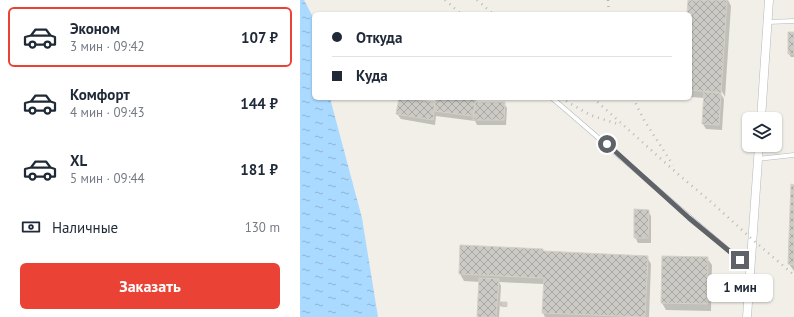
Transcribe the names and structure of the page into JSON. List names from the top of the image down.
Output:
{
  "page": {
    "list": [
      {
        "name": "Эконом",
        "note": "3 мин · 09:42",
        "value": "107 ₽"
      },
      {
        "name": "Комфорт",
        "note": "4 мин · 09:43",
        "value": "144 ₽"
      },
      {
        "name": "XL",
        "note": "5 мин · 09:44",
        "value": "181 ₽"
      }
    ],
    "banner": ["Откуда", "Куда"],
    "pay": ["Наличные", "130 m"],
    "buttons": "Заказать",
    "bubble": "1 мин"
  }
}
